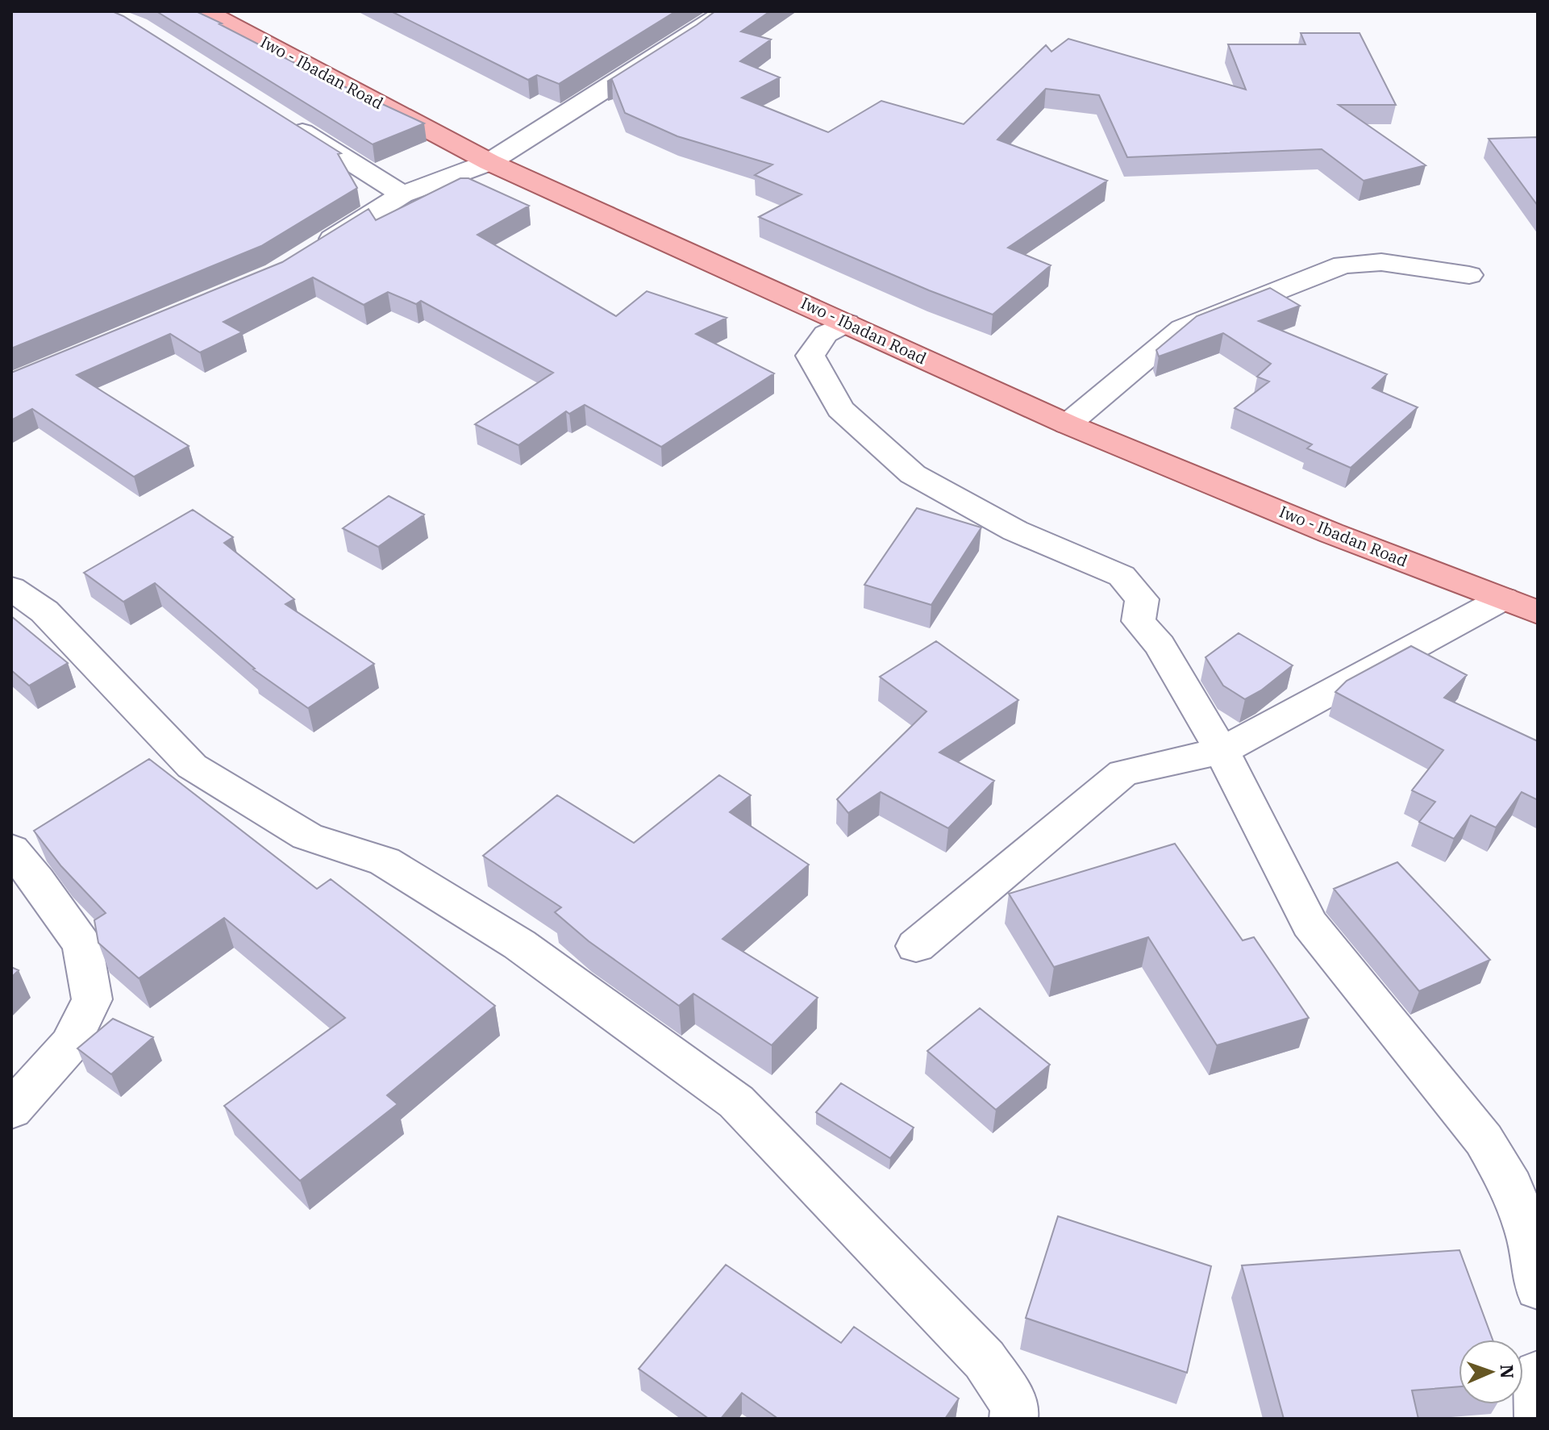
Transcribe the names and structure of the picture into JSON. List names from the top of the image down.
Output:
{
  "streets": {
    "main road": ["Iwo - Ibadan Road"]
  },
  "north": "right"
}
